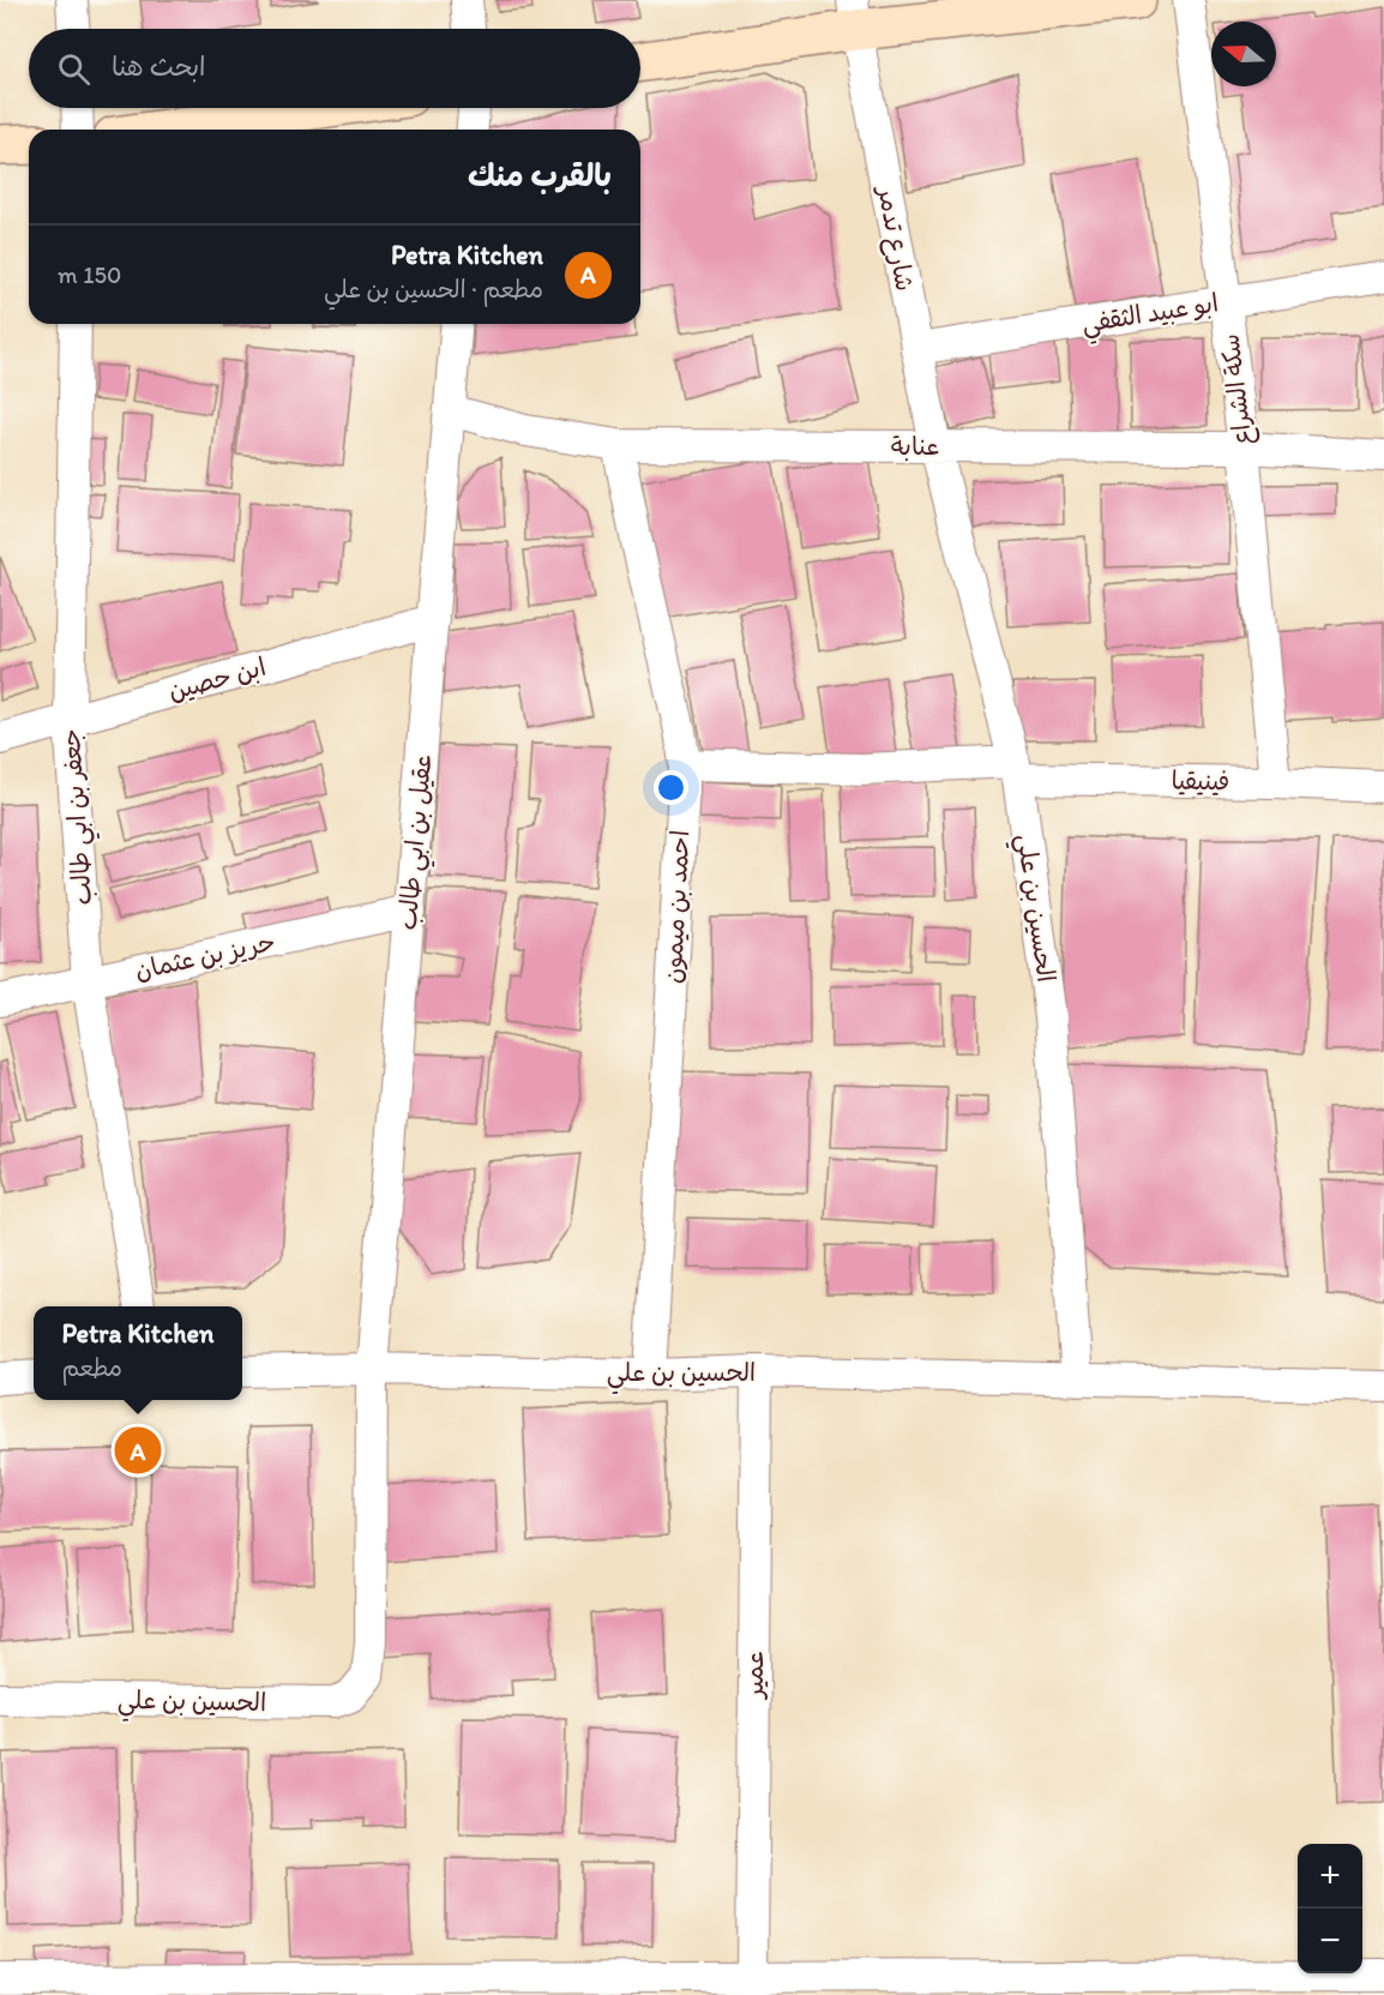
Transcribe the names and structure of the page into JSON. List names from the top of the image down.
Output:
{
  "streets": {
    "street": [
      "شارع تدمر",
      "ابو عبيد الثقفي",
      "سكة الشراع",
      "عنابة",
      "ابن حصين",
      "فينيقيا",
      "جعفر بن ابي طالب",
      "عقيل بن ابي طالب",
      "احمد بن ميمون",
      "الحسين بن علي",
      "حريز بن عثمان",
      "عمير"
    ]
  },
  "crossings": [
    ["شارع تدمر", "ابو عبيد الثقفي"],
    ["شارع تدمر", "عنابة"],
    ["شارع تدمر", "الحسين بن علي"],
    ["ابو عبيد الثقفي", "سكة الشراع"],
    ["سكة الشراع", "عنابة"],
    ["سكة الشراع", "فينيقيا"],
    ["عنابة", "عقيل بن ابي طالب"],
    ["عنابة", "احمد بن ميمون"],
    ["عنابة", "الحسين بن علي"],
    ["ابن حصين", "جعفر بن ابي طالب"],
    ["ابن حصين", "عقيل بن ابي طالب"],
    ["فينيقيا", "احمد بن ميمون"],
    ["فينيقيا", "الحسين بن علي"],
    ["جعفر بن ابي طالب", "حريز بن عثمان"],
    ["عقيل بن ابي طالب", "الحسين بن علي"],
    ["عقيل بن ابي طالب", "حريز بن عثمان"],
    ["احمد بن ميمون", "الحسين بن علي"],
    ["الحسين بن علي", "عمير"]
  ],
  "north": "left",
  "page": {
    "search": "ابحث هنا",
    "heading": "بالقرب منك",
    "list": [
      {
        "mark": "A",
        "name": "Petra Kitchen",
        "note": "مطعم · الحسين بن علي",
        "value": "150 m"
      }
    ],
    "popup": ["Petra Kitchen", "مطعم"],
    "pins": "A",
    "map_buttons": ["+", "−"]
  }
}
